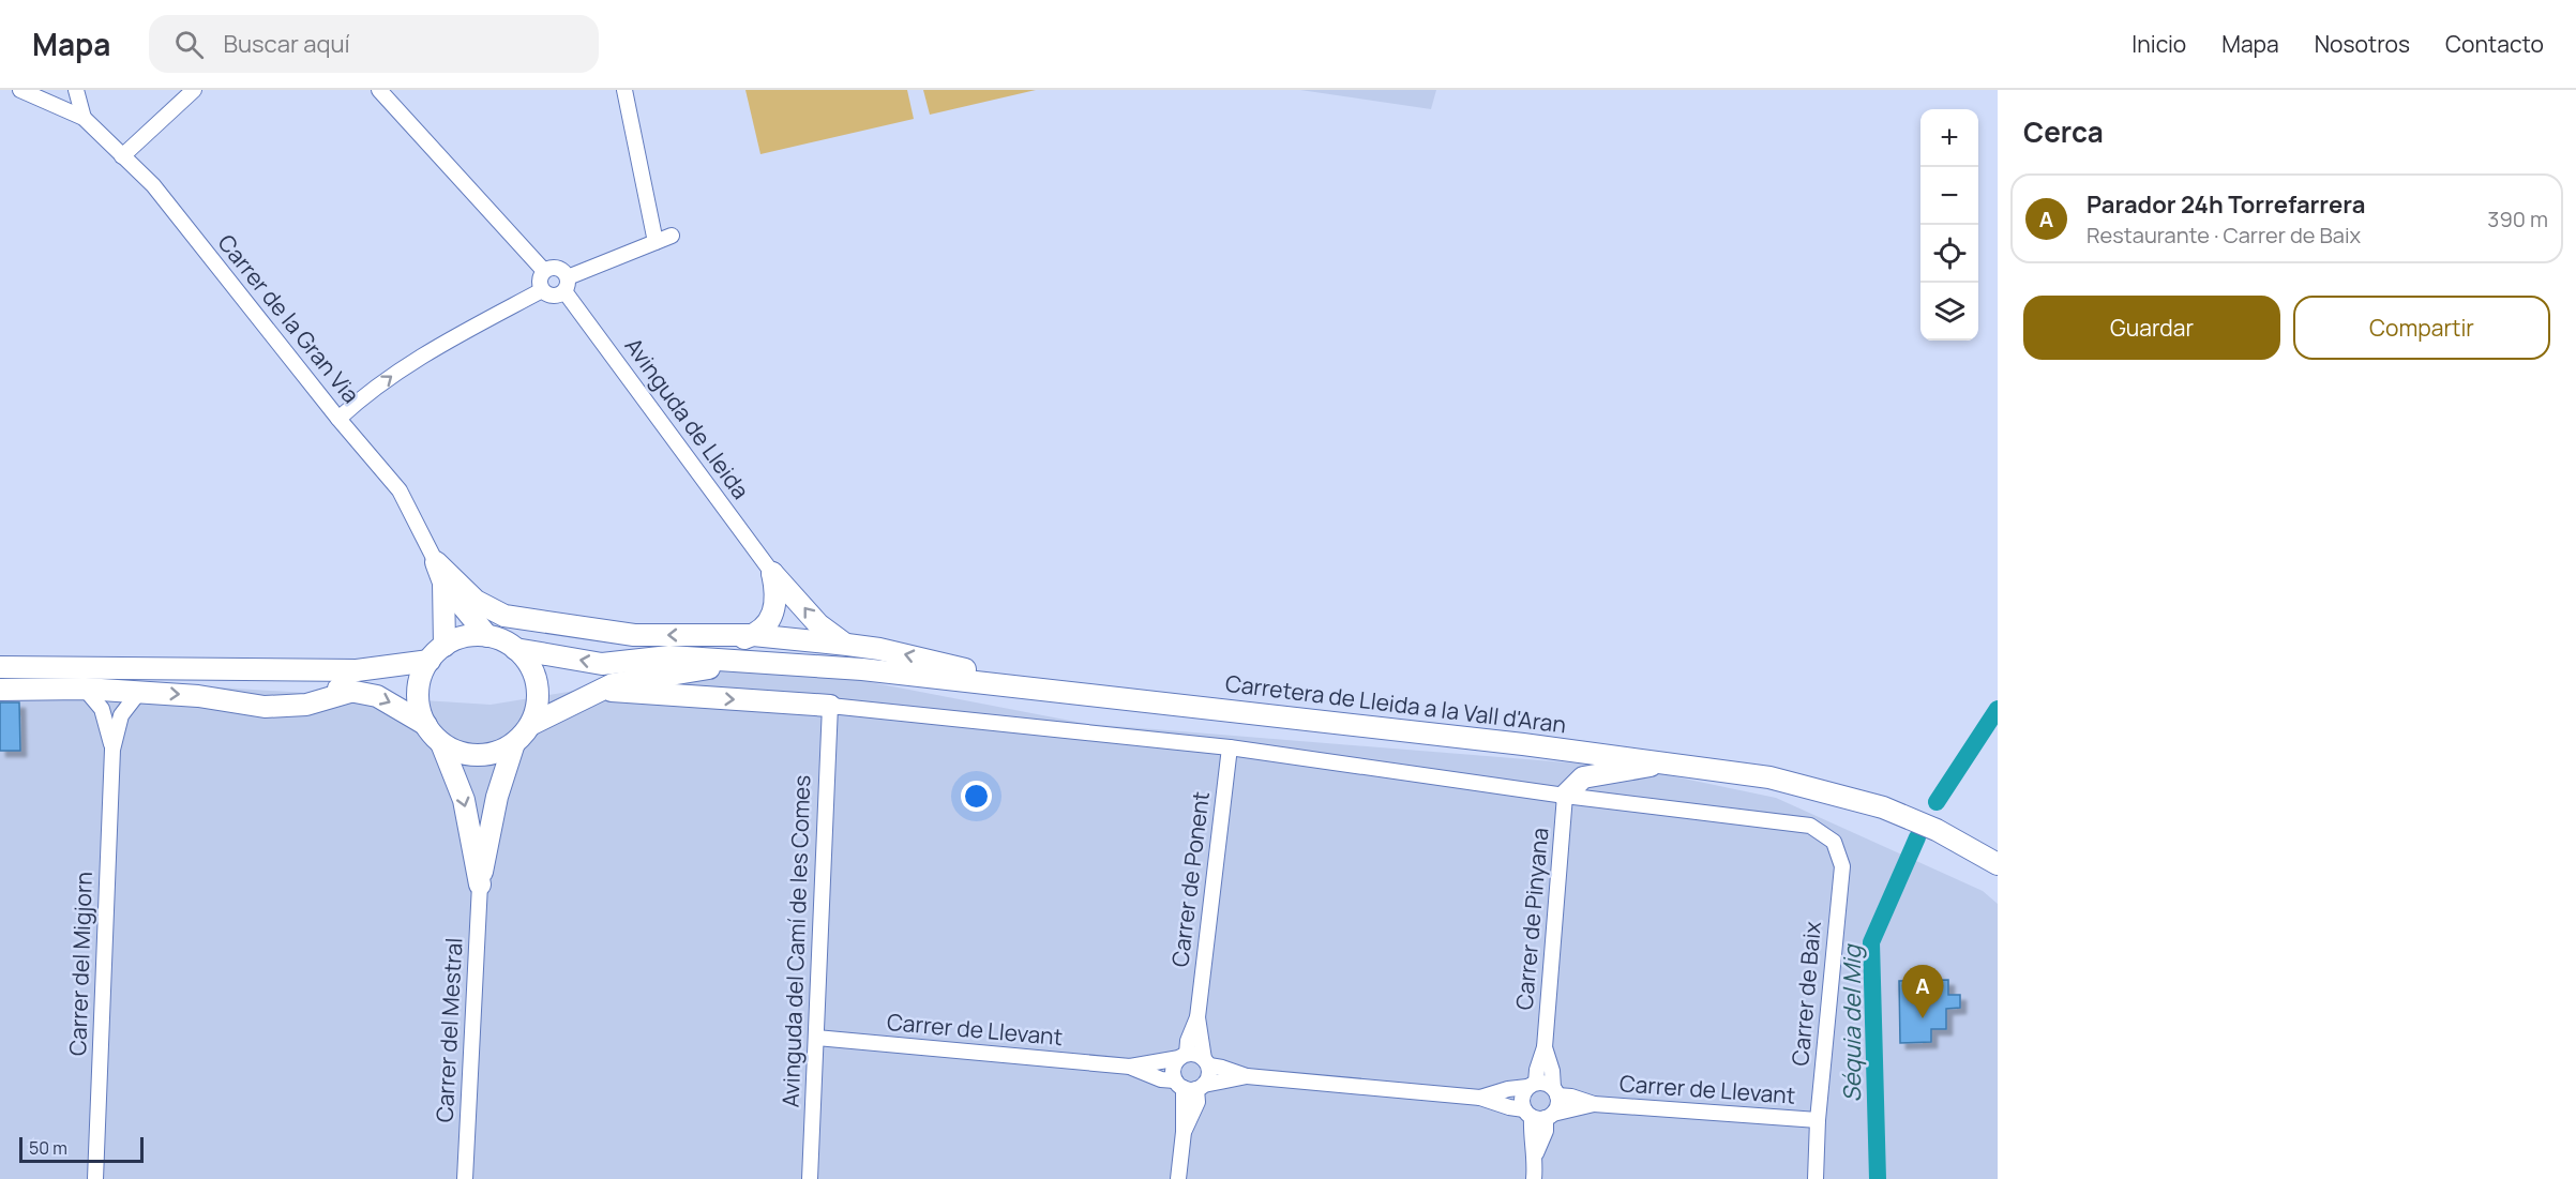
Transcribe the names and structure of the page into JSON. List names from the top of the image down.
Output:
{
  "streets": {
    "main road": ["Carretera de Lleida a la Vall d'Aran"],
    "street": [
      "Carrer de la Gran Via",
      "Avinguda de Lleida",
      "Carrer de Ponent",
      "Carrer de Pinyana",
      "Avinguda del Camí de les Comes",
      "Carrer del Migjorn",
      "Carrer de Baix",
      "Carrer del Mestral",
      "Carrer de Llevant"
    ]
  },
  "crossings": [
    ["Carrer de Ponent", "Carrer de Llevant"],
    ["Carrer de Pinyana", "Carrer de Baix"],
    ["Carrer de Pinyana", "Carrer de Llevant"],
    ["Avinguda del Camí de les Comes", "Carrer de Llevant"],
    ["Carrer de Baix", "Carrer de Llevant"]
  ],
  "water": ["Séquia del Mig"],
  "scale_bar": "50 m",
  "page": {
    "header": "Mapa",
    "search": "Buscar aquí",
    "nav": [
      "Inicio",
      "Mapa",
      "Nosotros",
      "Contacto"
    ],
    "heading": "Cerca",
    "map_buttons": ["+", "−"],
    "list": [
      {
        "mark": "A",
        "name": "Parador 24h Torrefarrera",
        "note": "Restaurante · Carrer de Baix",
        "value": "390 m"
      }
    ],
    "buttons": ["Guardar", "Compartir"],
    "pins": "A",
    "scale": "50 m"
  }
}
